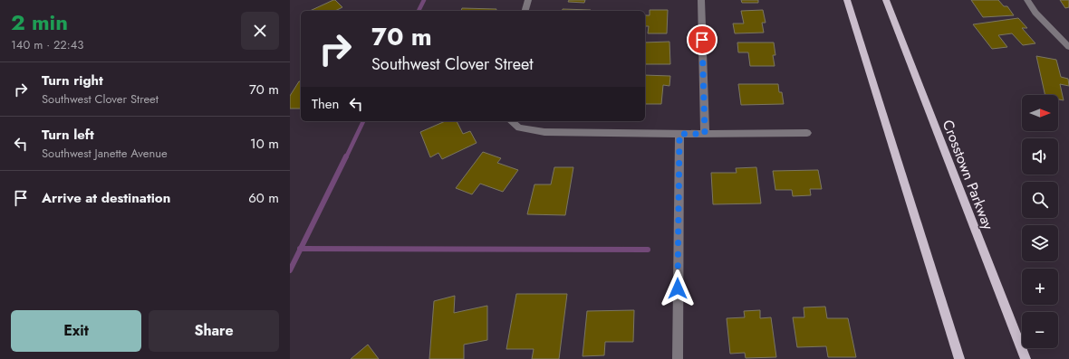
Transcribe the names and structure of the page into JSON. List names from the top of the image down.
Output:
{
  "streets": {
    "main road": ["Crosstown Parkway"]
  },
  "north": "right",
  "page": {
    "heading": ["2 min", "140 m · 22:43"],
    "turn": ["70 m", "Southwest Clover Street"],
    "list": [
      {
        "name": "Turn right",
        "note": "Southwest Clover Street",
        "value": "70 m"
      },
      {
        "name": "Turn left",
        "note": "Southwest Janette Avenue",
        "value": "10 m"
      },
      {
        "name": "Arrive at destination",
        "value": "60 m"
      }
    ],
    "then": "Then",
    "map_buttons": ["+", "−"],
    "buttons": ["Exit", "Share"]
  }
}
